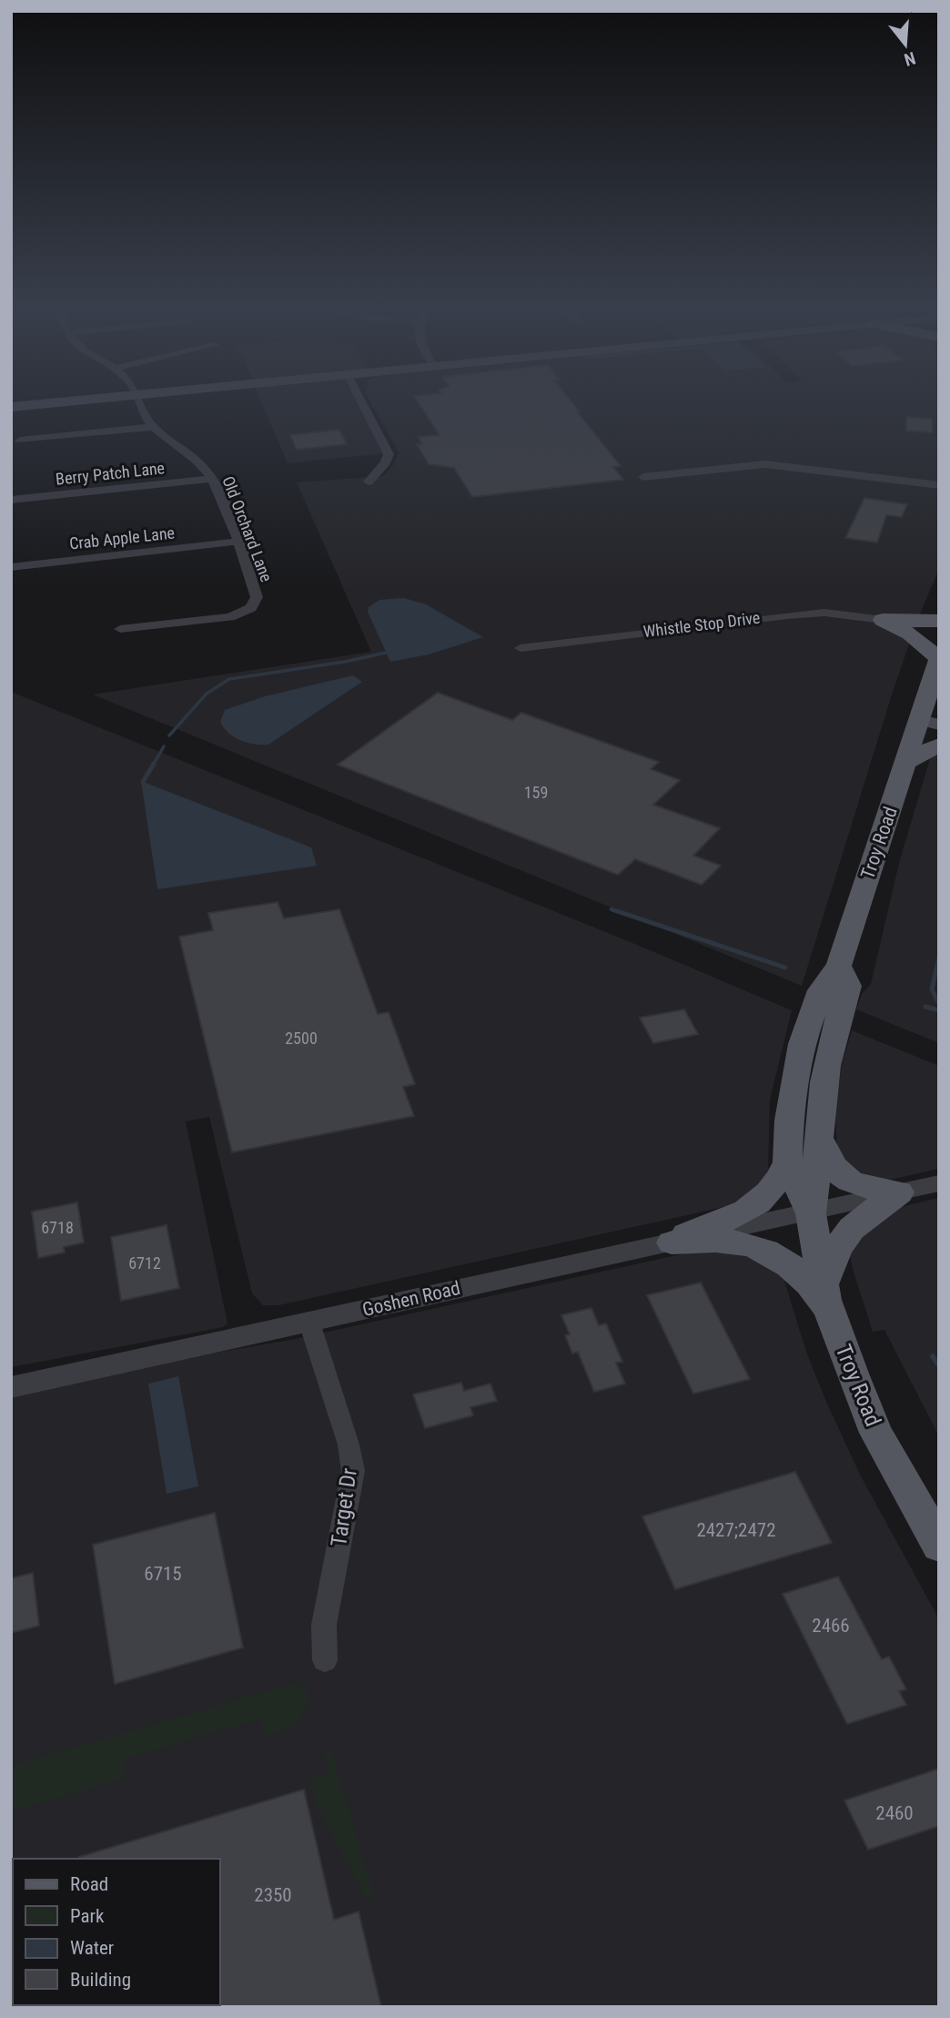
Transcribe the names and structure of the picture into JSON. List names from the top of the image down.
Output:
{
  "streets": {
    "main road": ["Whistle Stop Drive", "Troy Road"],
    "street": [
      "Berry Patch Lane",
      "Old Orchard Lane",
      "Crab Apple Lane",
      "Goshen Road",
      "Target Dr"
    ]
  },
  "crossings": [
    ["Berry Patch Lane", "Old Orchard Lane"],
    ["Old Orchard Lane", "Crab Apple Lane"],
    ["Whistle Stop Drive", "Troy Road"],
    ["Troy Road", "Goshen Road"],
    ["Goshen Road", "Target Dr"]
  ],
  "house_numbers": [
    "159",
    "2500",
    "6718",
    "6712",
    "2427;2472",
    "6715",
    "2466",
    "2460",
    "2350"
  ],
  "legend": [
    "Road",
    "Park",
    "Water",
    "Building"
  ],
  "north": "bottom"
}
